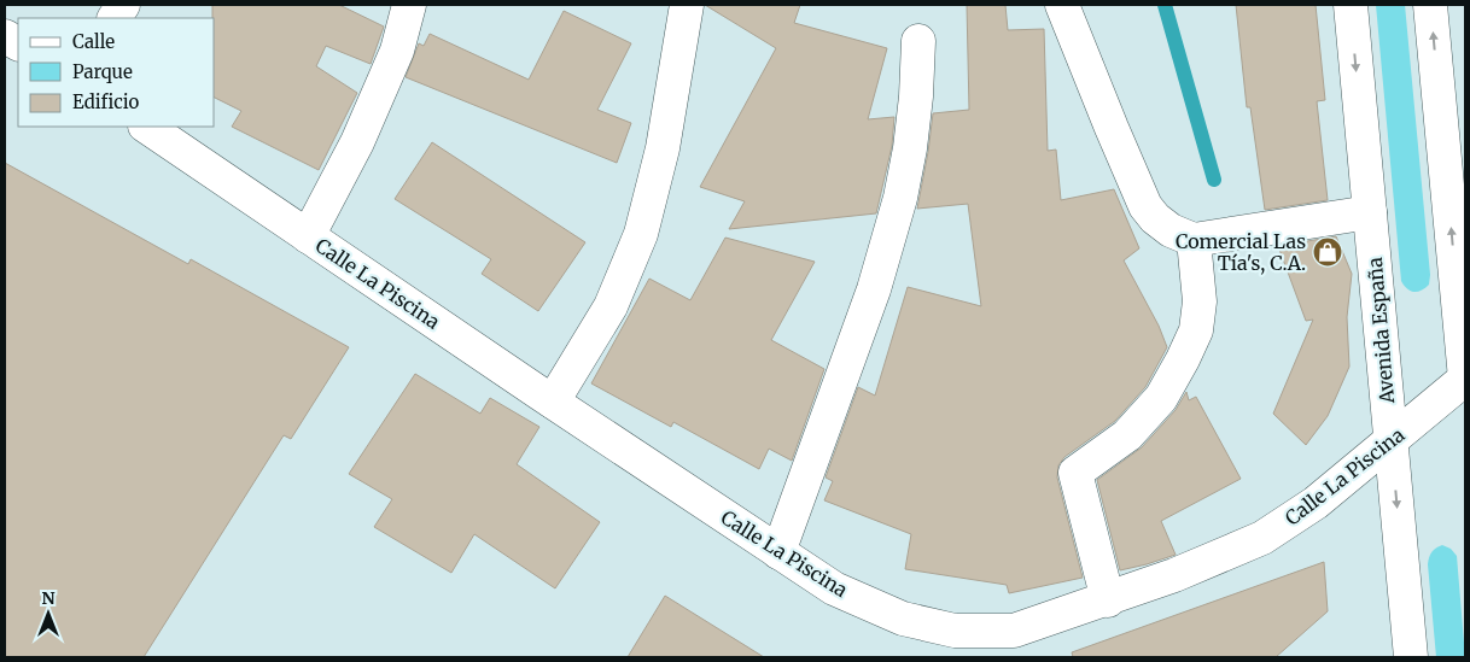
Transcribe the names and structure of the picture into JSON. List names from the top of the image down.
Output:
{
  "streets": {
    "street": ["Calle La Piscina", "Avenida España"]
  },
  "crossings": [
    ["Calle La Piscina", "Avenida España"]
  ],
  "places": {
    "shop": ["Comercial Las Tía's, C.A."]
  },
  "legend": ["Calle", "Parque", "Edificio"],
  "north": "top"
}
